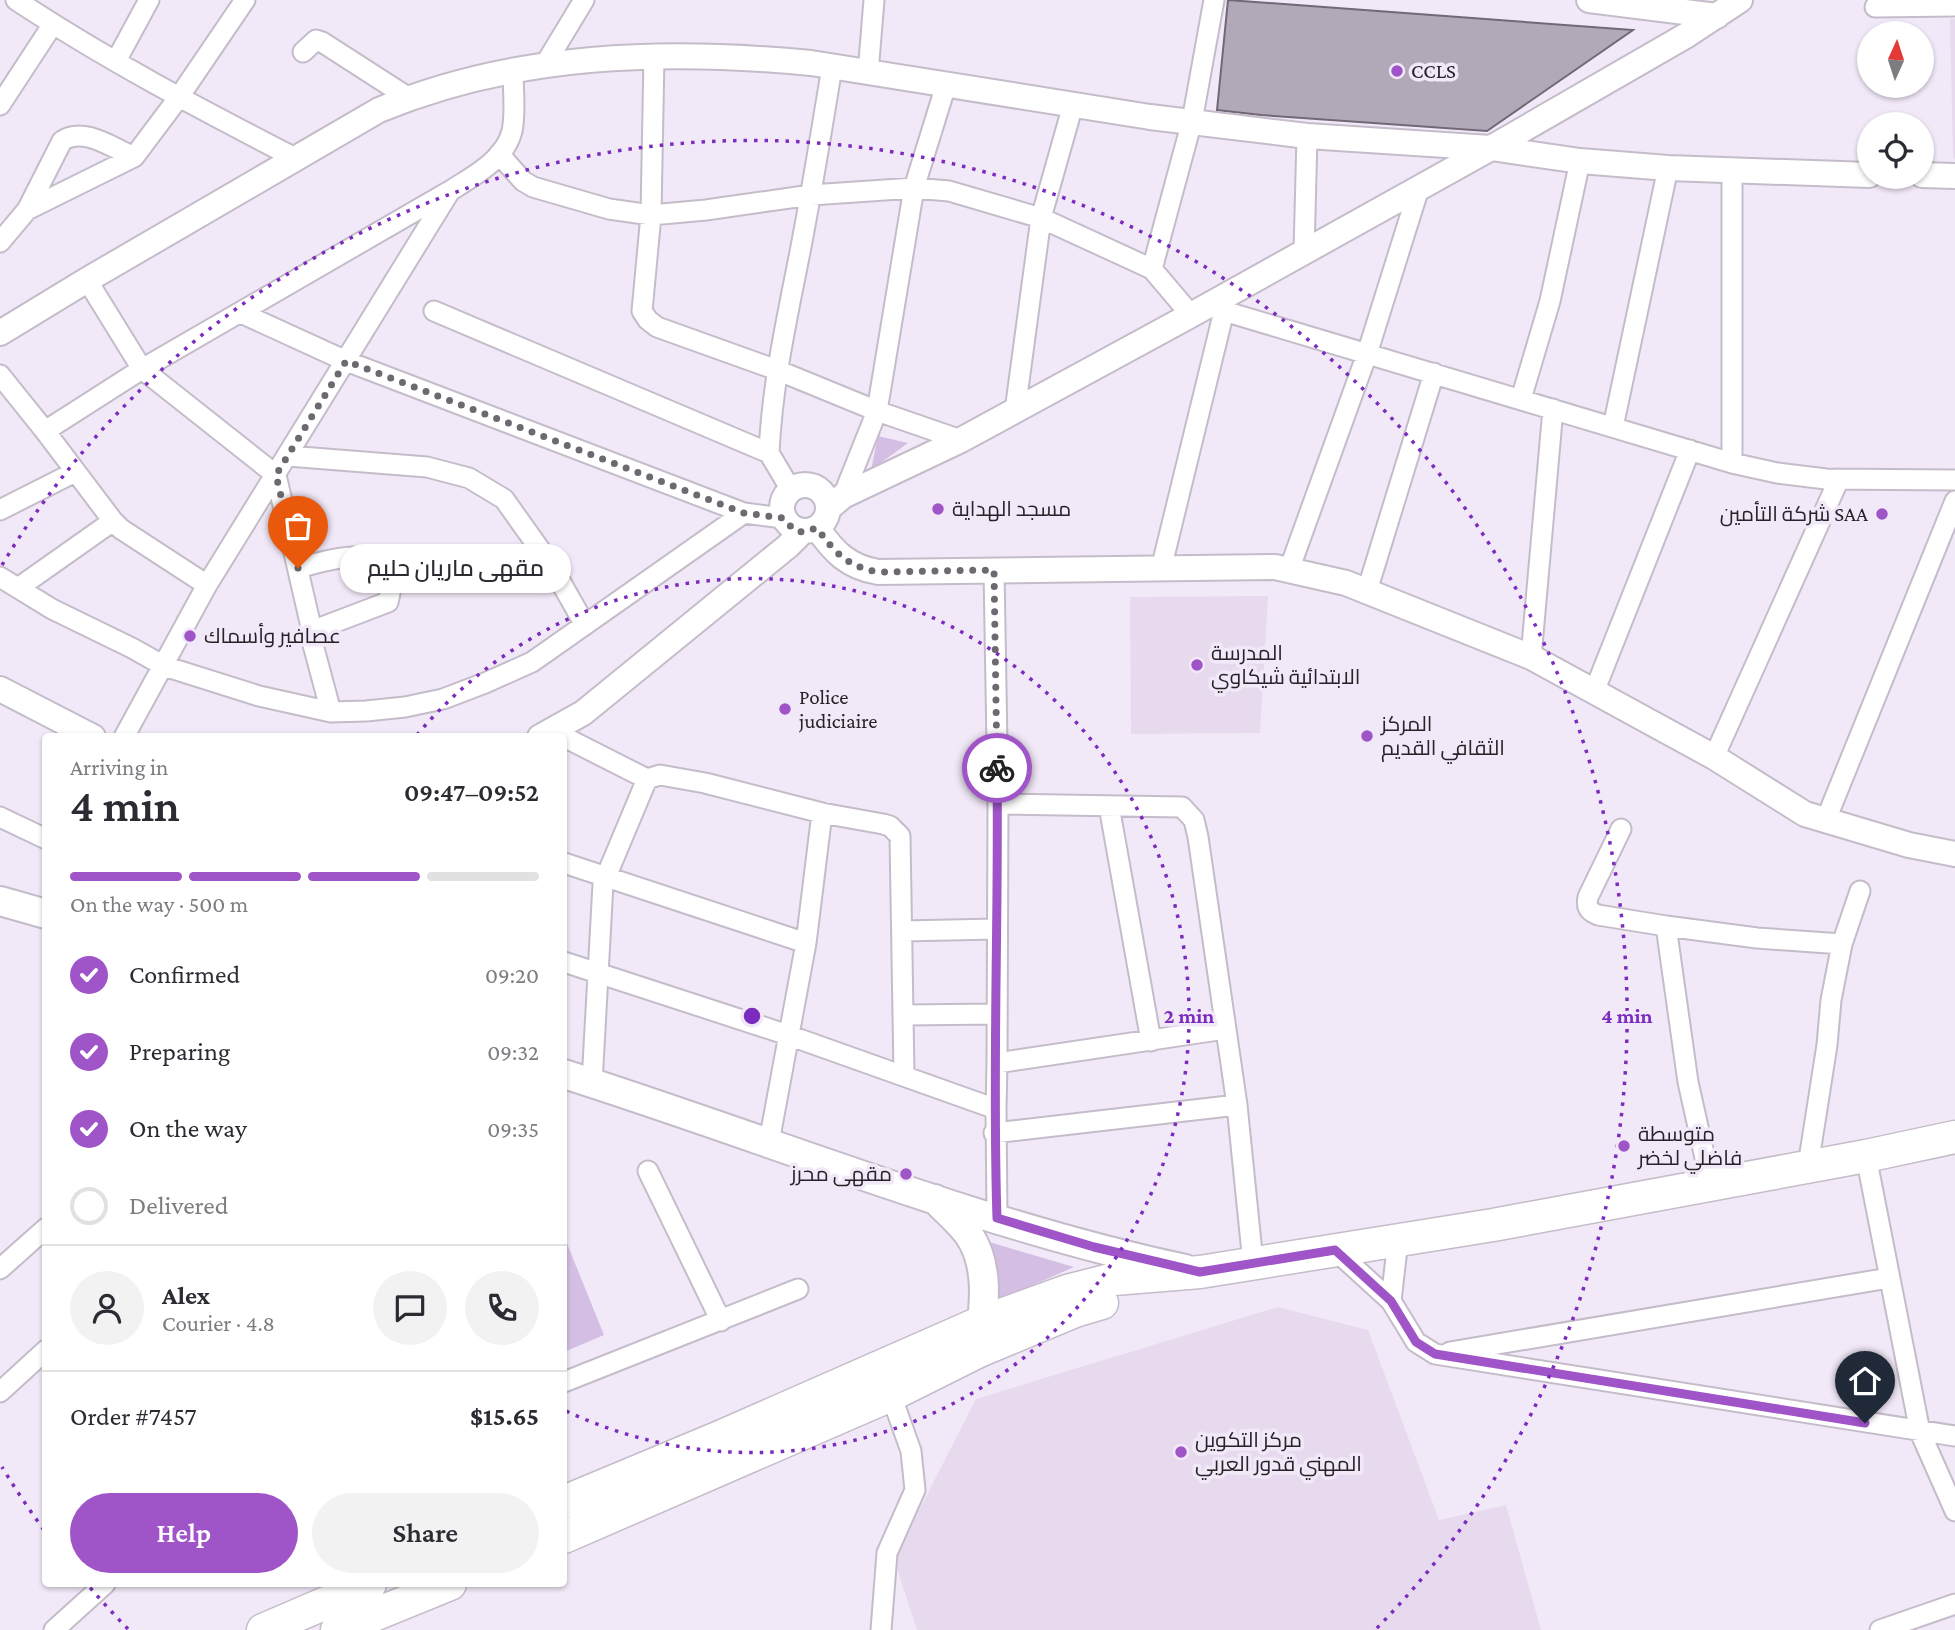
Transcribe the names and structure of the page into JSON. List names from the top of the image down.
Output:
{
  "places": [
    "CCLS",
    "مسجد الهداية",
    "شركة التأمين SAA",
    "مقهى ماريان حليم",
    "عصافير وأسماك",
    "المدرسة الابتدائية شيكاوي",
    "Police judiciaire",
    "المركز الثقافي القديم",
    "متوسطة فاضلي لخضر",
    "مقهى محرز",
    "مركز التكوين المهني قدور العربي"
  ],
  "north": "top",
  "page": {
    "bubble": "مقهى ماريان حليم",
    "heading": ["4 min", "Arriving in", "09:47–09:52"],
    "panel": [
      "Alex",
      "Courier · 4.8",
      "Order #7457",
      "$15.65"
    ],
    "bar": "On the way · 500 m",
    "list": [
      ["Confirmed", "09:20"],
      ["Preparing", "09:32"],
      ["On the way", "09:35"],
      "Delivered"
    ],
    "buttons": ["Help", "Share"]
  },
  "rings": ["2 min", "4 min"]
}
